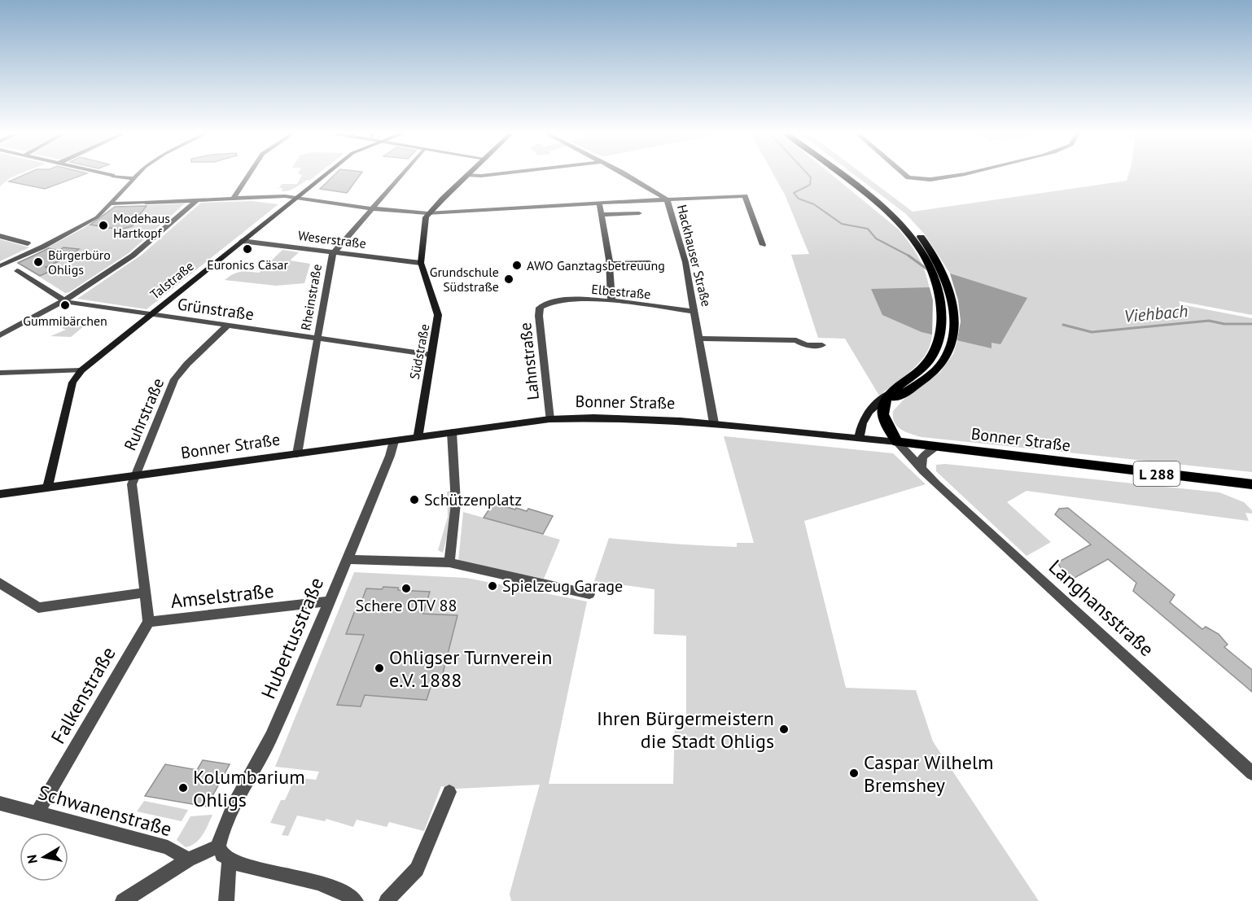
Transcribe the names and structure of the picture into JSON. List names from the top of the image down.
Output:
{
  "streets": {
    "main road": [
      "Talstraße",
      "Südstraße",
      "Bonner Straße",
      "L 288"
    ],
    "street": [
      "Weserstraße",
      "Hackhauser Straße",
      "Elbestraße",
      "Rheinstraße",
      "Grünstraße",
      "Lahnstraße",
      "Ruhrstraße",
      "Amselstraße",
      "Langhansstraße",
      "Hubertusstraße",
      "Falkenstraße",
      "Schwanenstraße"
    ]
  },
  "crossings": [
    ["Weserstraße", "Talstraße"],
    ["Weserstraße", "Rheinstraße"],
    ["Weserstraße", "Südstraße"],
    ["Hackhauser Straße", "Elbestraße"],
    ["Hackhauser Straße", "Bonner Straße"],
    ["Talstraße", "Grünstraße"],
    ["Talstraße", "Bonner Straße"],
    ["Elbestraße", "Lahnstraße"],
    ["Rheinstraße", "Grünstraße"],
    ["Rheinstraße", "Bonner Straße"],
    ["Grünstraße", "Südstraße"],
    ["Grünstraße", "Ruhrstraße"],
    ["Südstraße", "Bonner Straße"],
    ["Lahnstraße", "Bonner Straße"],
    ["Bonner Straße", "Ruhrstraße"],
    ["Bonner Straße", "Langhansstraße"],
    ["Bonner Straße", "Hubertusstraße"],
    ["Amselstraße", "Hubertusstraße"],
    ["Amselstraße", "Falkenstraße"],
    ["Falkenstraße", "Schwanenstraße"]
  ],
  "water": ["Viehbach"],
  "places": [
    "Modehaus Hartkopf",
    "Euronics Cäsar",
    "Bürgerbüro Ohligs",
    "AWO Ganztagsbetreuung",
    "Grundschule Südstraße",
    "Gummibärchen",
    "Schützenplatz",
    "Spielzeug Garage",
    "Schere OTV 88",
    "Ohligser Turnverein e.V. 1888",
    "Ihren Bürgermeistern die Stadt Ohligs",
    "Caspar Wilhelm Bremshey",
    "Kolumbarium Ohligs"
  ],
  "north": "left"
}
